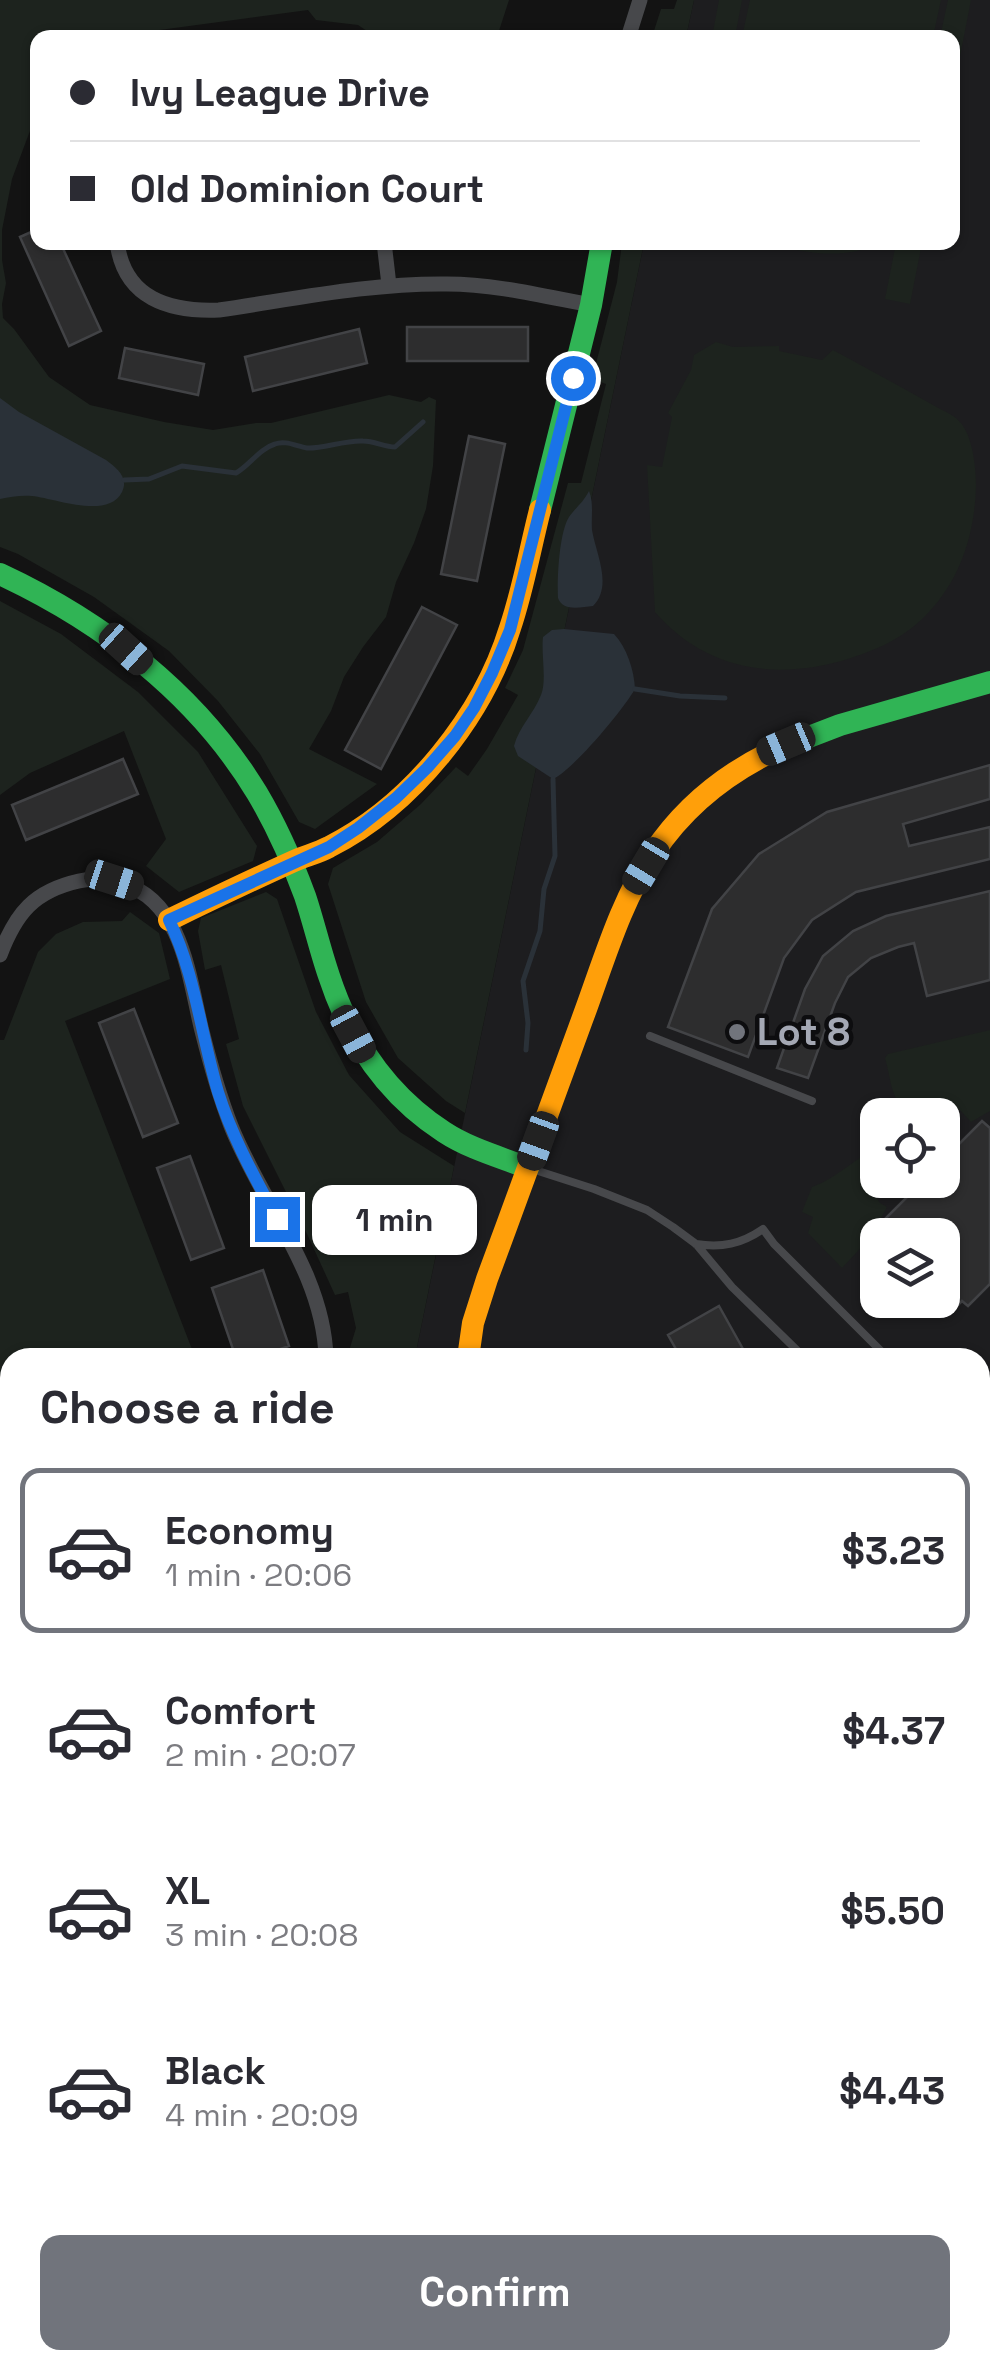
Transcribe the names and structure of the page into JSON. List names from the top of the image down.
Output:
{
  "places": ["Lot 8"],
  "page": {
    "banner": ["Ivy League Drive", "Old Dominion Court"],
    "bubble": "1 min",
    "heading": "Choose a ride",
    "list": [
      {
        "name": "Economy",
        "note": "1 min · 20:06",
        "value": "$3.23"
      },
      {
        "name": "Comfort",
        "note": "2 min · 20:07",
        "value": "$4.37"
      },
      {
        "name": "XL",
        "note": "3 min · 20:08",
        "value": "$5.50"
      },
      {
        "name": "Black",
        "note": "4 min · 20:09",
        "value": "$4.43"
      }
    ],
    "buttons": "Confirm"
  }
}
